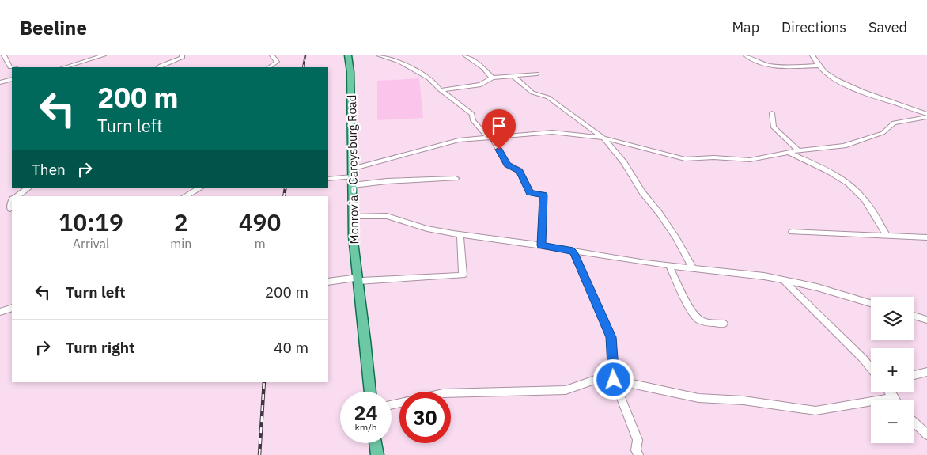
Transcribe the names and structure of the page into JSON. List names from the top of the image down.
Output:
{
  "streets": {
    "main road": ["Monrovia - Careysburg Road"]
  },
  "page": {
    "header": "Beeline",
    "nav": ["Map", "Directions", "Saved"],
    "turn": ["200 m", "Turn left"],
    "then": "Then",
    "eta": [
      "10:19",
      "Arrival",
      "2",
      "min",
      "490",
      "m"
    ],
    "list": [
      {
        "name": "Turn left",
        "value": "200 m"
      },
      {
        "name": "Turn right",
        "value": "40 m"
      }
    ],
    "map_buttons": ["+", "−"],
    "speed": "24 km/h",
    "limit": "30"
  }
}
